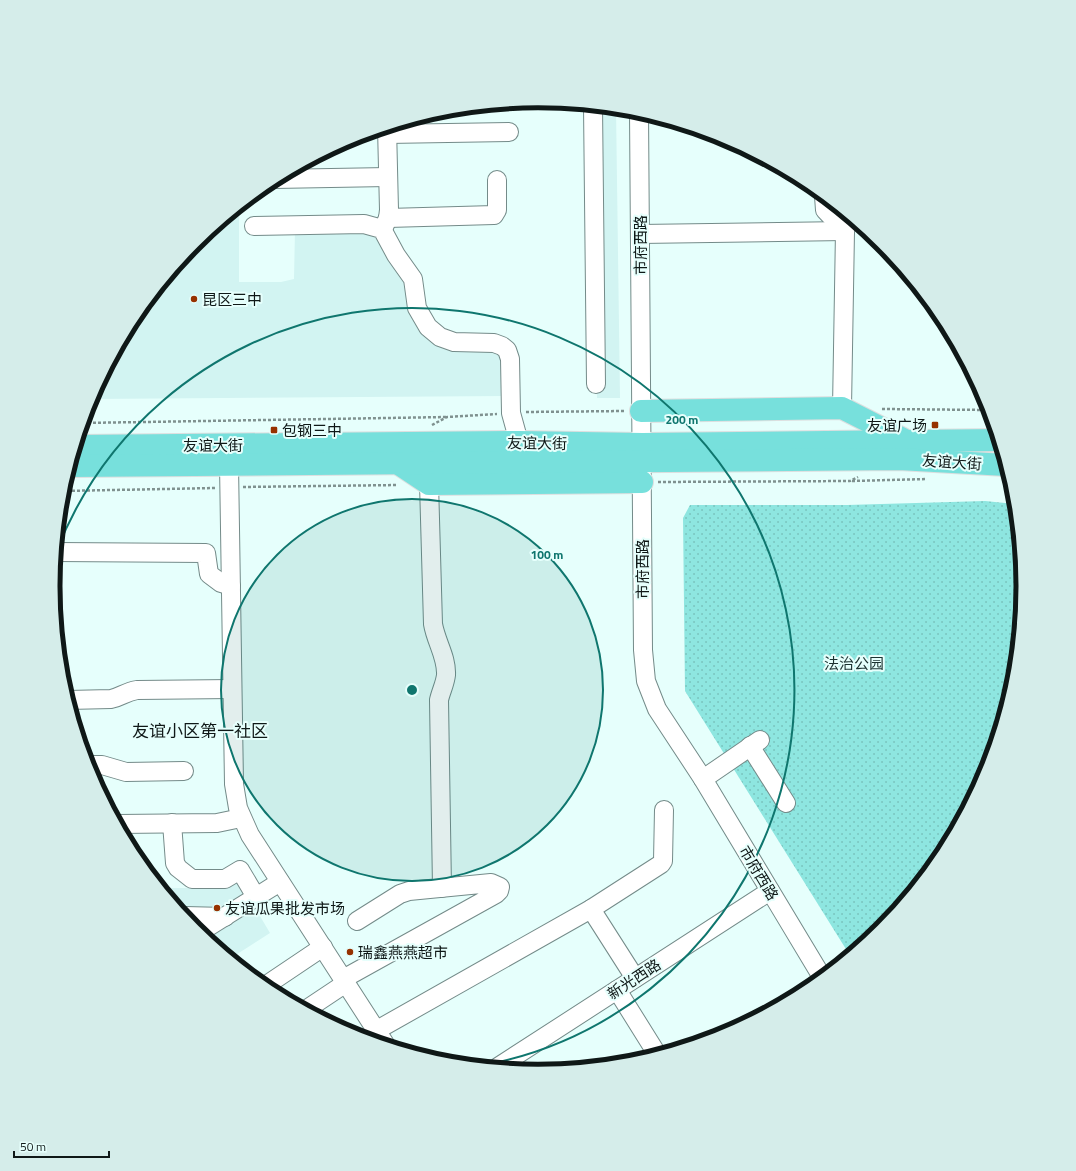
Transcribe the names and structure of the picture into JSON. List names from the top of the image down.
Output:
{
  "streets": {
    "main road": ["友谊大街"],
    "street": ["市府西路", "新光西路"]
  },
  "crossings": [
    ["市府西路", "友谊大街"],
    ["市府西路", "新光西路"]
  ],
  "districts": ["友谊小区第一社区"],
  "parks": ["法治公园"],
  "places": {
    "other": ["昆区三中", "友谊瓜果批发市场", "瑞鑫燕燕超市"],
    "transit": ["友谊广场", "包钢三中"]
  },
  "scale_bar": "50 m",
  "rings": ["200 m", "100 m"]
}
